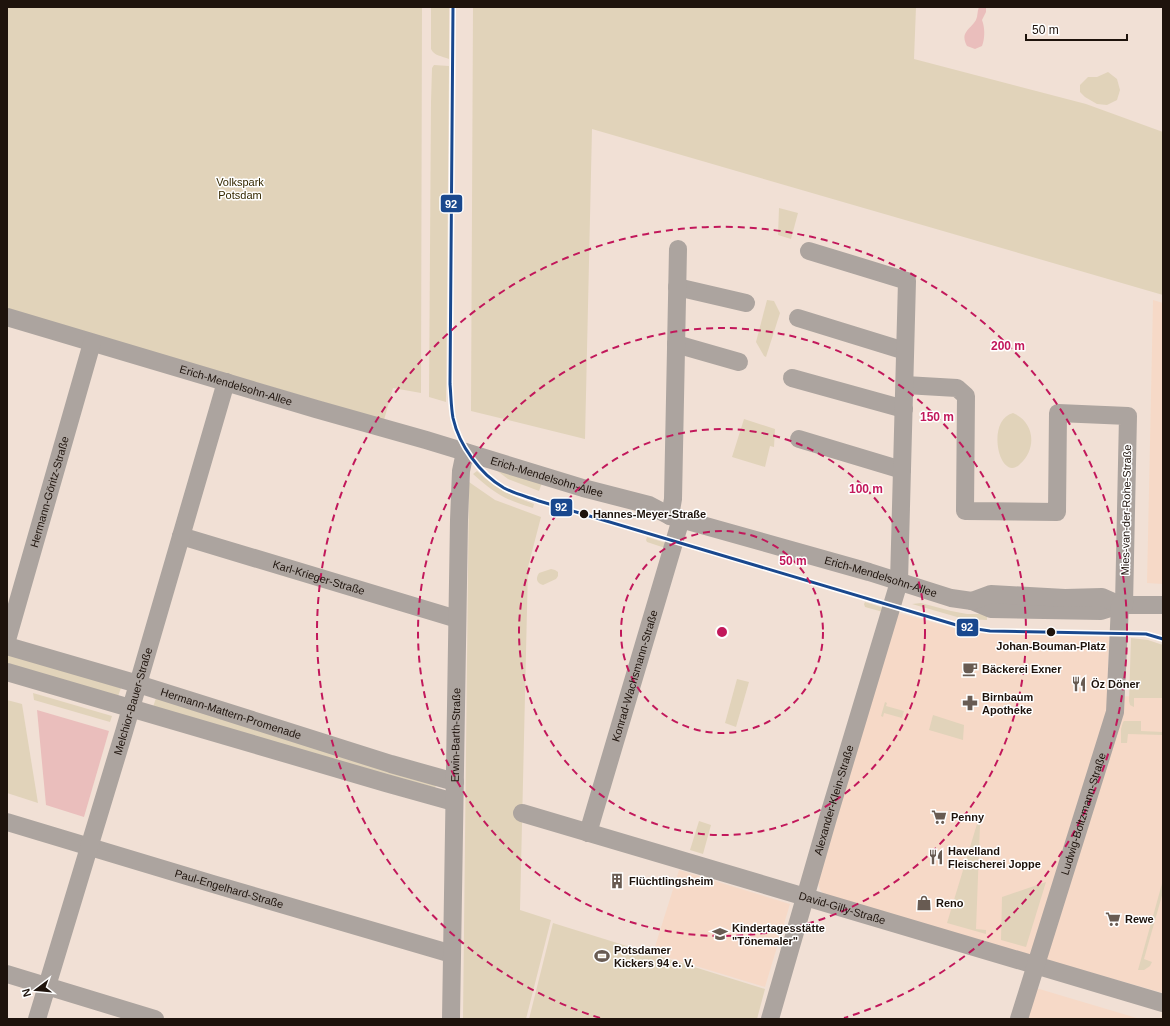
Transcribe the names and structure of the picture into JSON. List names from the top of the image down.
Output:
{
  "streets": {
    "street": [
      "Erich-Mendelsohn-Allee",
      "Hermann-Göritz-Straße",
      "Mies-van-der-Rohe-Straße",
      "Karl-Krieger-Straße",
      "Konrad-Wachsmann-Straße",
      "Melchior-Bauer-Straße",
      "Hermann-Mattern-Promenade",
      "Erwin-Barth-Straße",
      "Alexander-Klein-Straße",
      "Ludwig-Boltzmann-Straße",
      "Paul-Engelhard-Straße",
      "David-Gilly-Straße"
    ]
  },
  "crossings": [
    ["Erich-Mendelsohn-Allee", "Hermann-Göritz-Straße"],
    ["Erich-Mendelsohn-Allee", "Mies-van-der-Rohe-Straße"],
    ["Erich-Mendelsohn-Allee", "Konrad-Wachsmann-Straße"],
    ["Erich-Mendelsohn-Allee", "Melchior-Bauer-Straße"],
    ["Erich-Mendelsohn-Allee", "Erwin-Barth-Straße"],
    ["Erich-Mendelsohn-Allee", "Alexander-Klein-Straße"],
    ["Erich-Mendelsohn-Allee", "Ludwig-Boltzmann-Straße"],
    ["Mies-van-der-Rohe-Straße", "Alexander-Klein-Straße"],
    ["Mies-van-der-Rohe-Straße", "Ludwig-Boltzmann-Straße"],
    ["Karl-Krieger-Straße", "Melchior-Bauer-Straße"],
    ["Karl-Krieger-Straße", "Erwin-Barth-Straße"],
    ["Konrad-Wachsmann-Straße", "David-Gilly-Straße"],
    ["Melchior-Bauer-Straße", "Hermann-Mattern-Promenade"],
    ["Melchior-Bauer-Straße", "Paul-Engelhard-Straße"],
    ["Hermann-Mattern-Promenade", "Erwin-Barth-Straße"],
    ["Erwin-Barth-Straße", "Paul-Engelhard-Straße"],
    ["Alexander-Klein-Straße", "David-Gilly-Straße"],
    ["Ludwig-Boltzmann-Straße", "David-Gilly-Straße"]
  ],
  "parks": ["Volkspark Potsdam"],
  "places": {
    "other": ["Hannes-Meyer-Straße", "Johan-Bouman-Platz"],
    "cafe": ["Bäckerei Exner"],
    "restaurant": ["Öz Döner", "Havelland Fleischerei Joppe"],
    "pharmacy": ["Birnbaum Apotheke"],
    "supermarket": ["Penny", "Rewe"],
    "building": ["Flüchtlingsheim"],
    "shop": ["Reno"],
    "school or university": ["Kindertagesstätte \"Tönemaler\""],
    "sports": ["Potsdamer Kickers 94 e. V."]
  },
  "lines": ["transit line 92"],
  "scale_bar": "50 m",
  "north": "left",
  "rings": [
    "200 m",
    "150 m",
    "100 m",
    "50 m"
  ]
}
